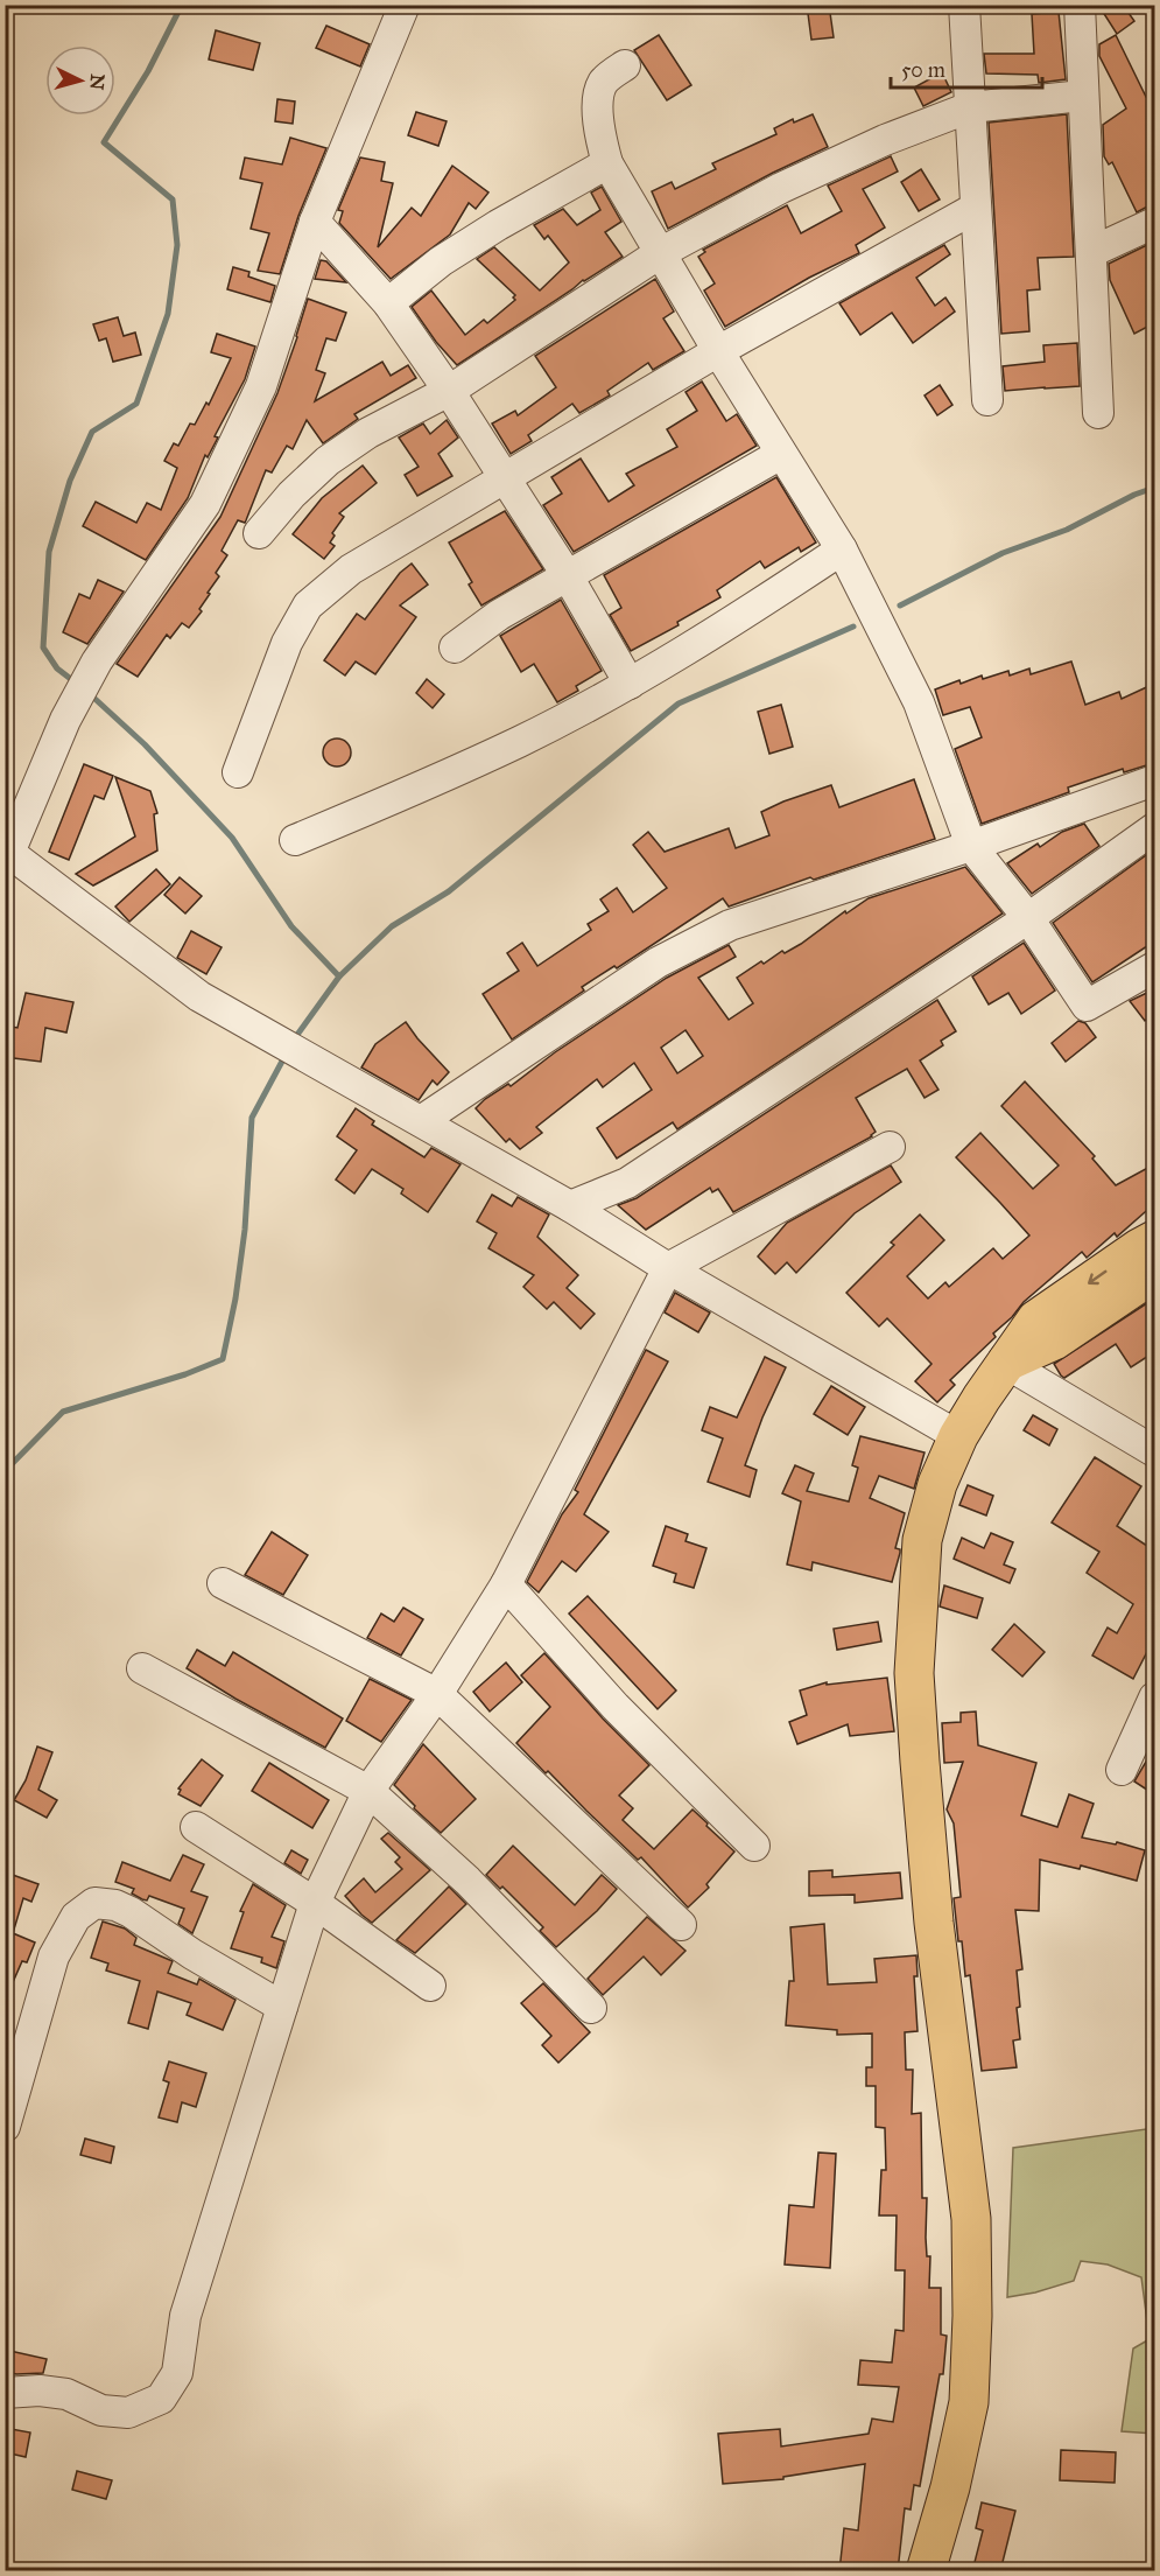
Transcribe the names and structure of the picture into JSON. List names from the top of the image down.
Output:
{
  "scale_bar": "50 m",
  "north": "right"
}
